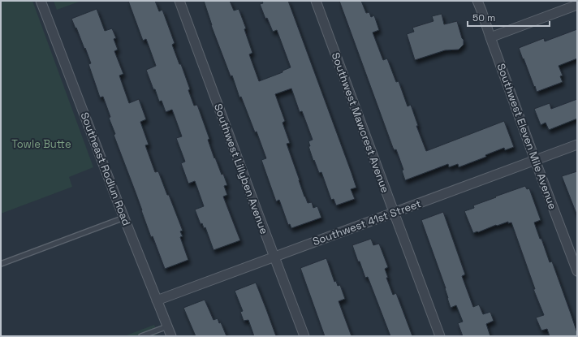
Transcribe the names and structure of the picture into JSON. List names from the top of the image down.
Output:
{
  "streets": {
    "street": [
      "Southwest Mawcrest Avenue",
      "Southwest Eleven Mile Avenue",
      "Southeast Rodlun Road",
      "Southwest Lillyben Avenue",
      "Southwest 41st Street"
    ]
  },
  "crossings": [
    ["Southwest Mawcrest Avenue", "Southwest 41st Street"],
    ["Southwest Eleven Mile Avenue", "Southwest 41st Street"],
    ["Southeast Rodlun Road", "Southwest 41st Street"],
    ["Southwest Lillyben Avenue", "Southwest 41st Street"]
  ],
  "parks": ["Towle Butte"],
  "scale_bar": "50 m"
}
